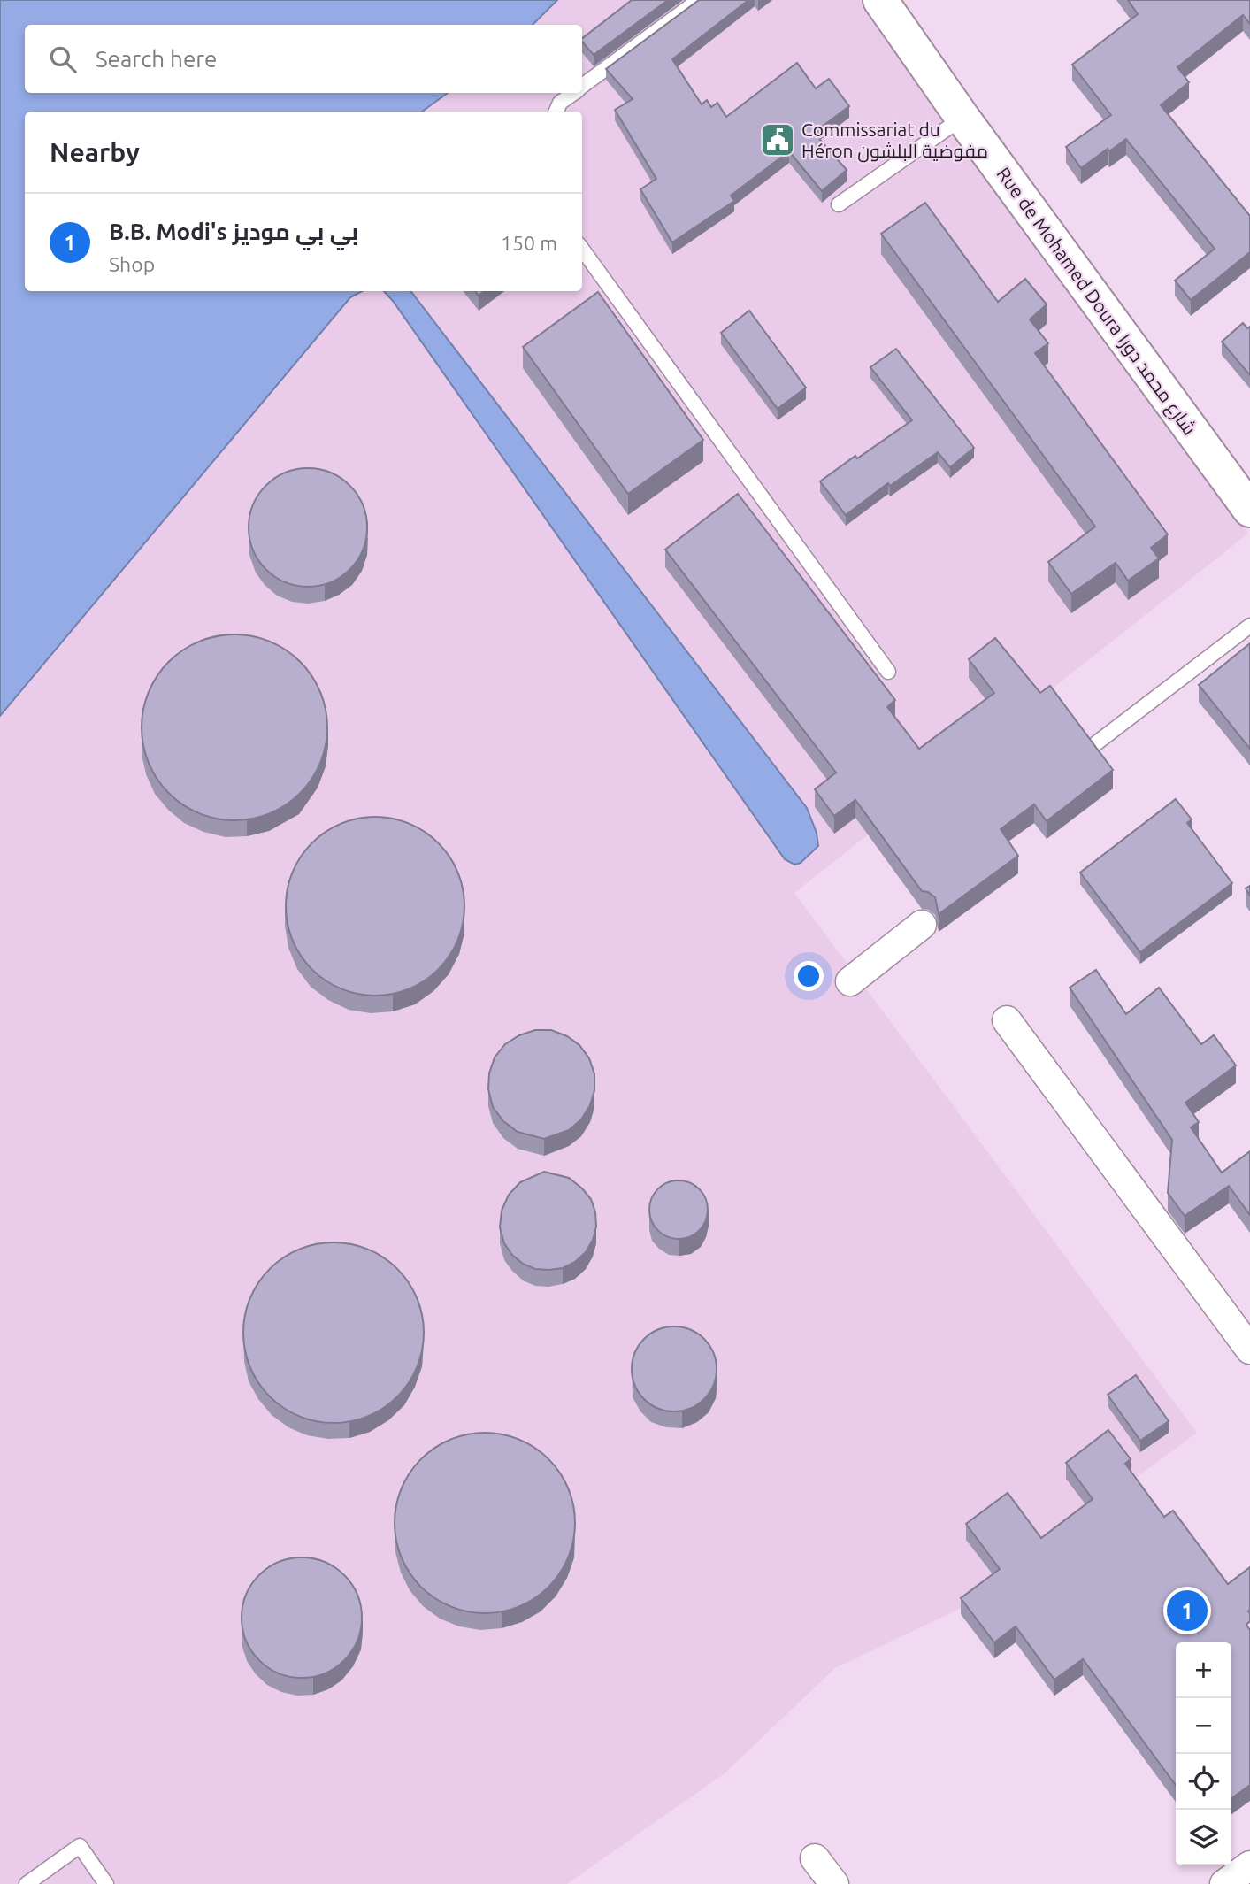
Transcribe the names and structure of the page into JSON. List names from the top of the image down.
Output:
{
  "streets": {
    "street": ["Rue de Mohamed Doura شارع محمد دورا"]
  },
  "places": {
    "public building": ["Commissariat du Héron مفوضية البلشون"]
  },
  "page": {
    "search": "Search here",
    "heading": "Nearby",
    "list": [
      {
        "mark": "1",
        "name": "B.B. Modi's بي بي موديز",
        "note": "Shop",
        "value": "150 m"
      }
    ],
    "pins": "1",
    "map_buttons": ["+", "−"]
  }
}
